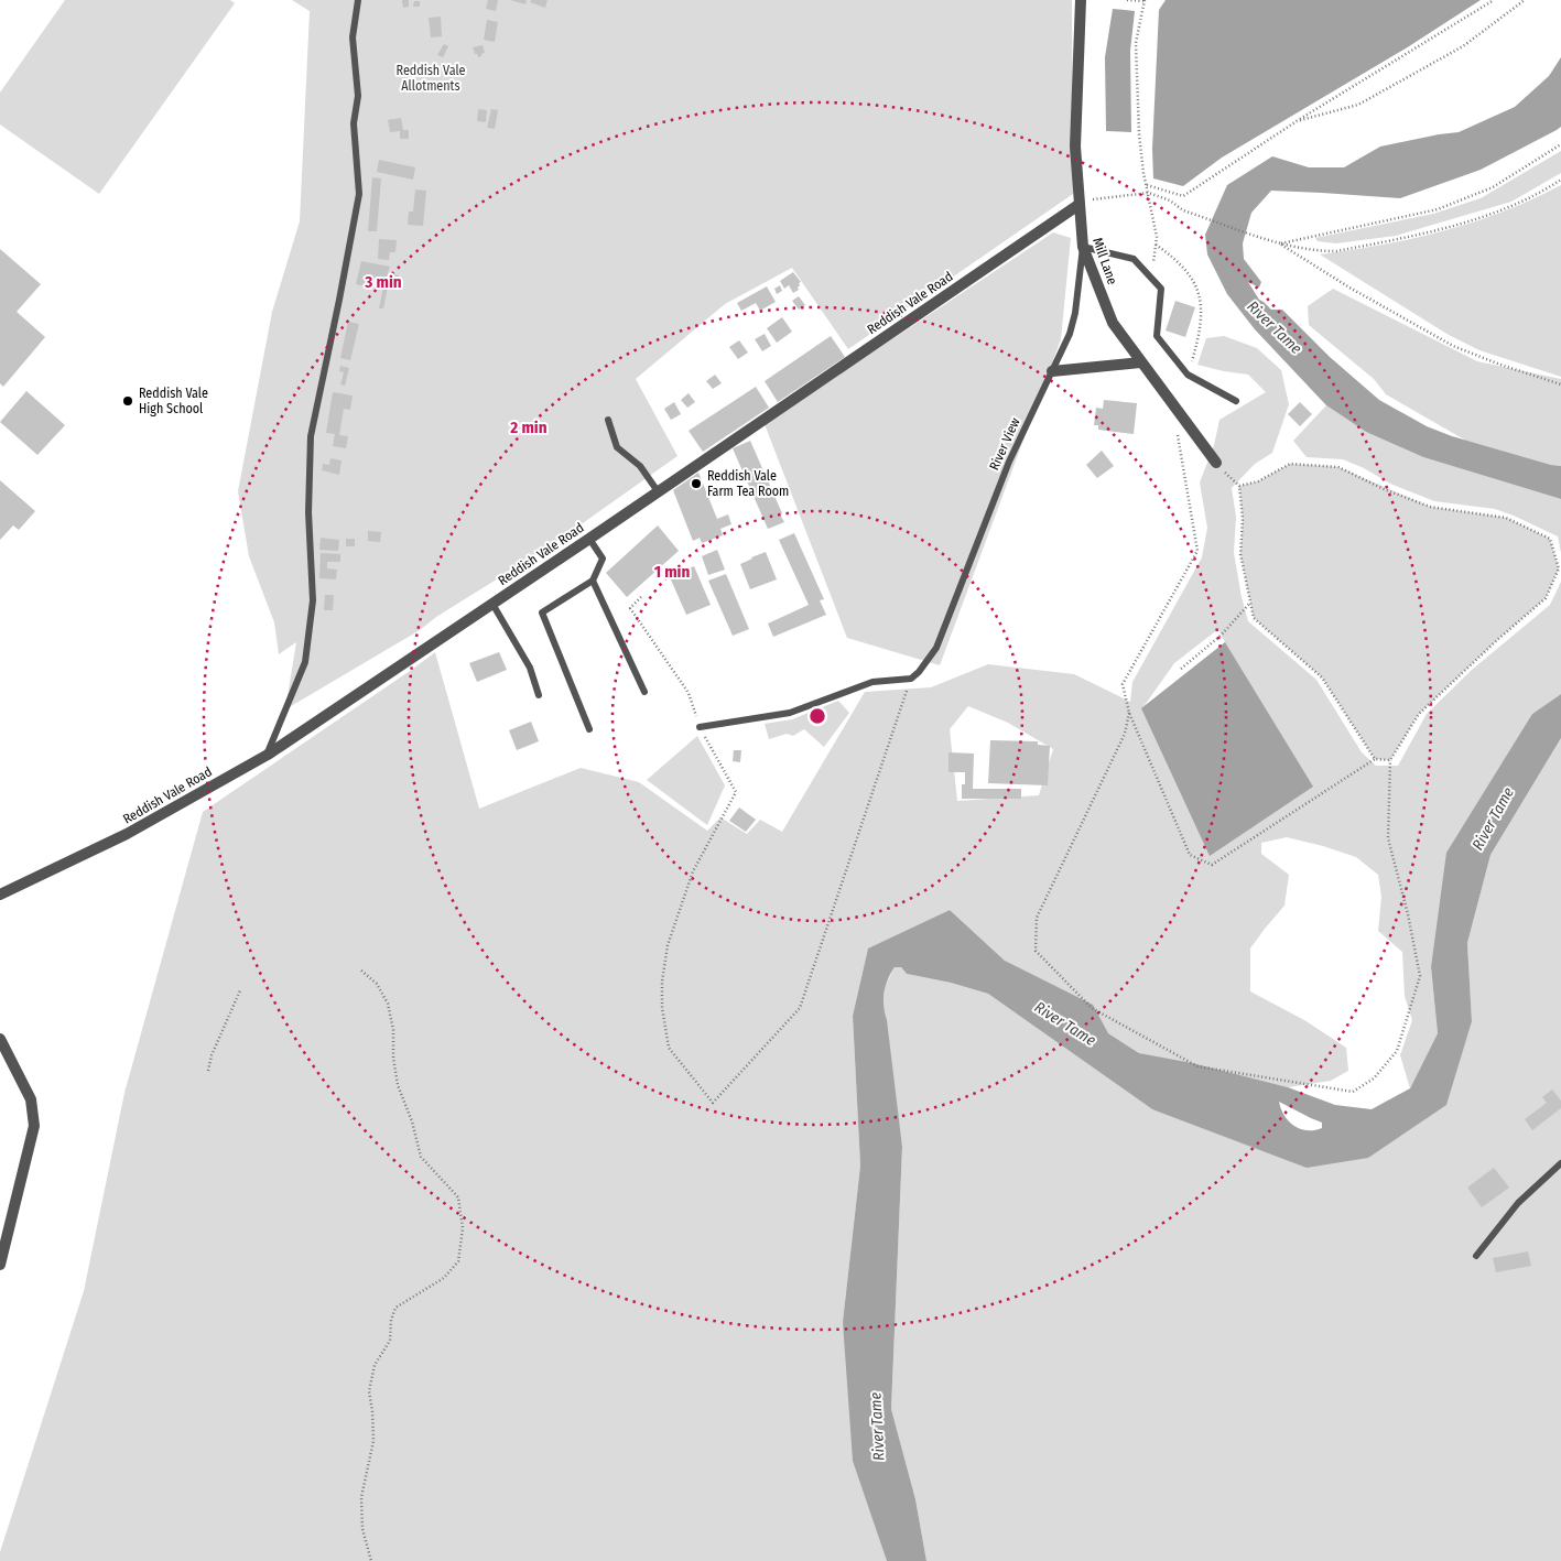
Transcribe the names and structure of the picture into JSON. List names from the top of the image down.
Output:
{
  "streets": {
    "street": ["Mill Lane", "Reddish Vale Road"],
    "lane": ["River View"]
  },
  "crossings": [
    ["Mill Lane", "Reddish Vale Road"],
    ["Mill Lane", "River View"]
  ],
  "water": ["River Tame"],
  "parks": ["Reddish Vale Allotments"],
  "places": ["Reddish Vale High School", "Reddish Vale Farm Tea Room"],
  "rings": ["3 min", "2 min", "1 min"]
}
